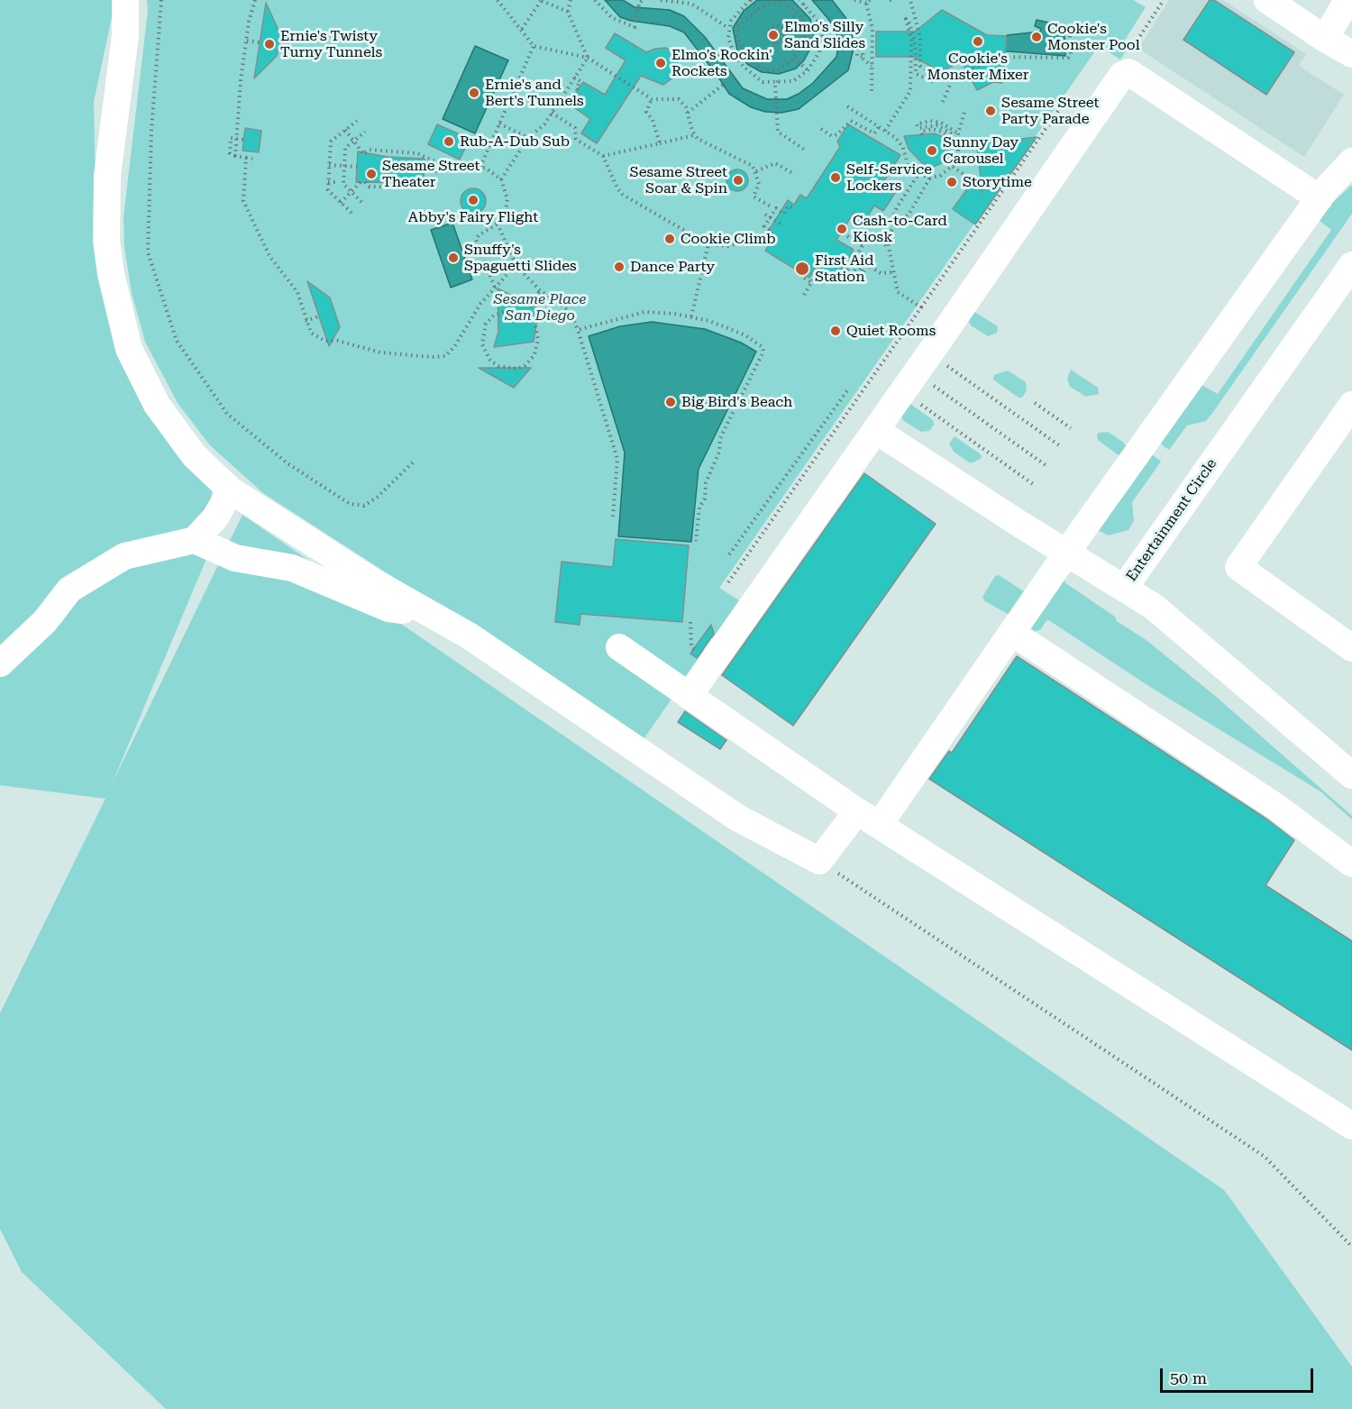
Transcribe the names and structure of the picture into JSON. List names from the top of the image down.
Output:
{
  "streets": {
    "street": ["Entertainment Circle"]
  },
  "parks": ["Sesame Place San Diego"],
  "places": [
    "Elmo's Silly Sand Slides",
    "Cookie's Monster Pool",
    "Cookie's Monster Mixer",
    "Ernie's Twisty Turny Tunnels",
    "Elmo's Rockin' Rockets",
    "Ernie's and Bert's Tunnels",
    "Sesame Street Party Parade",
    "Rub-A-Dub Sub",
    "Sunny Day Carousel",
    "Sesame Street Theater",
    "Self-Service Lockers",
    "Sesame Street Soar & Spin",
    "Storytime",
    "Abby's Fairy Flight",
    "Cash-to-Card Kiosk",
    "Cookie Climb",
    "Snuffy's Spaguetti Slides",
    "Dance Party",
    "First Aid Station",
    "Quiet Rooms",
    "Big Bird's Beach"
  ],
  "scale_bar": "50 m"
}
